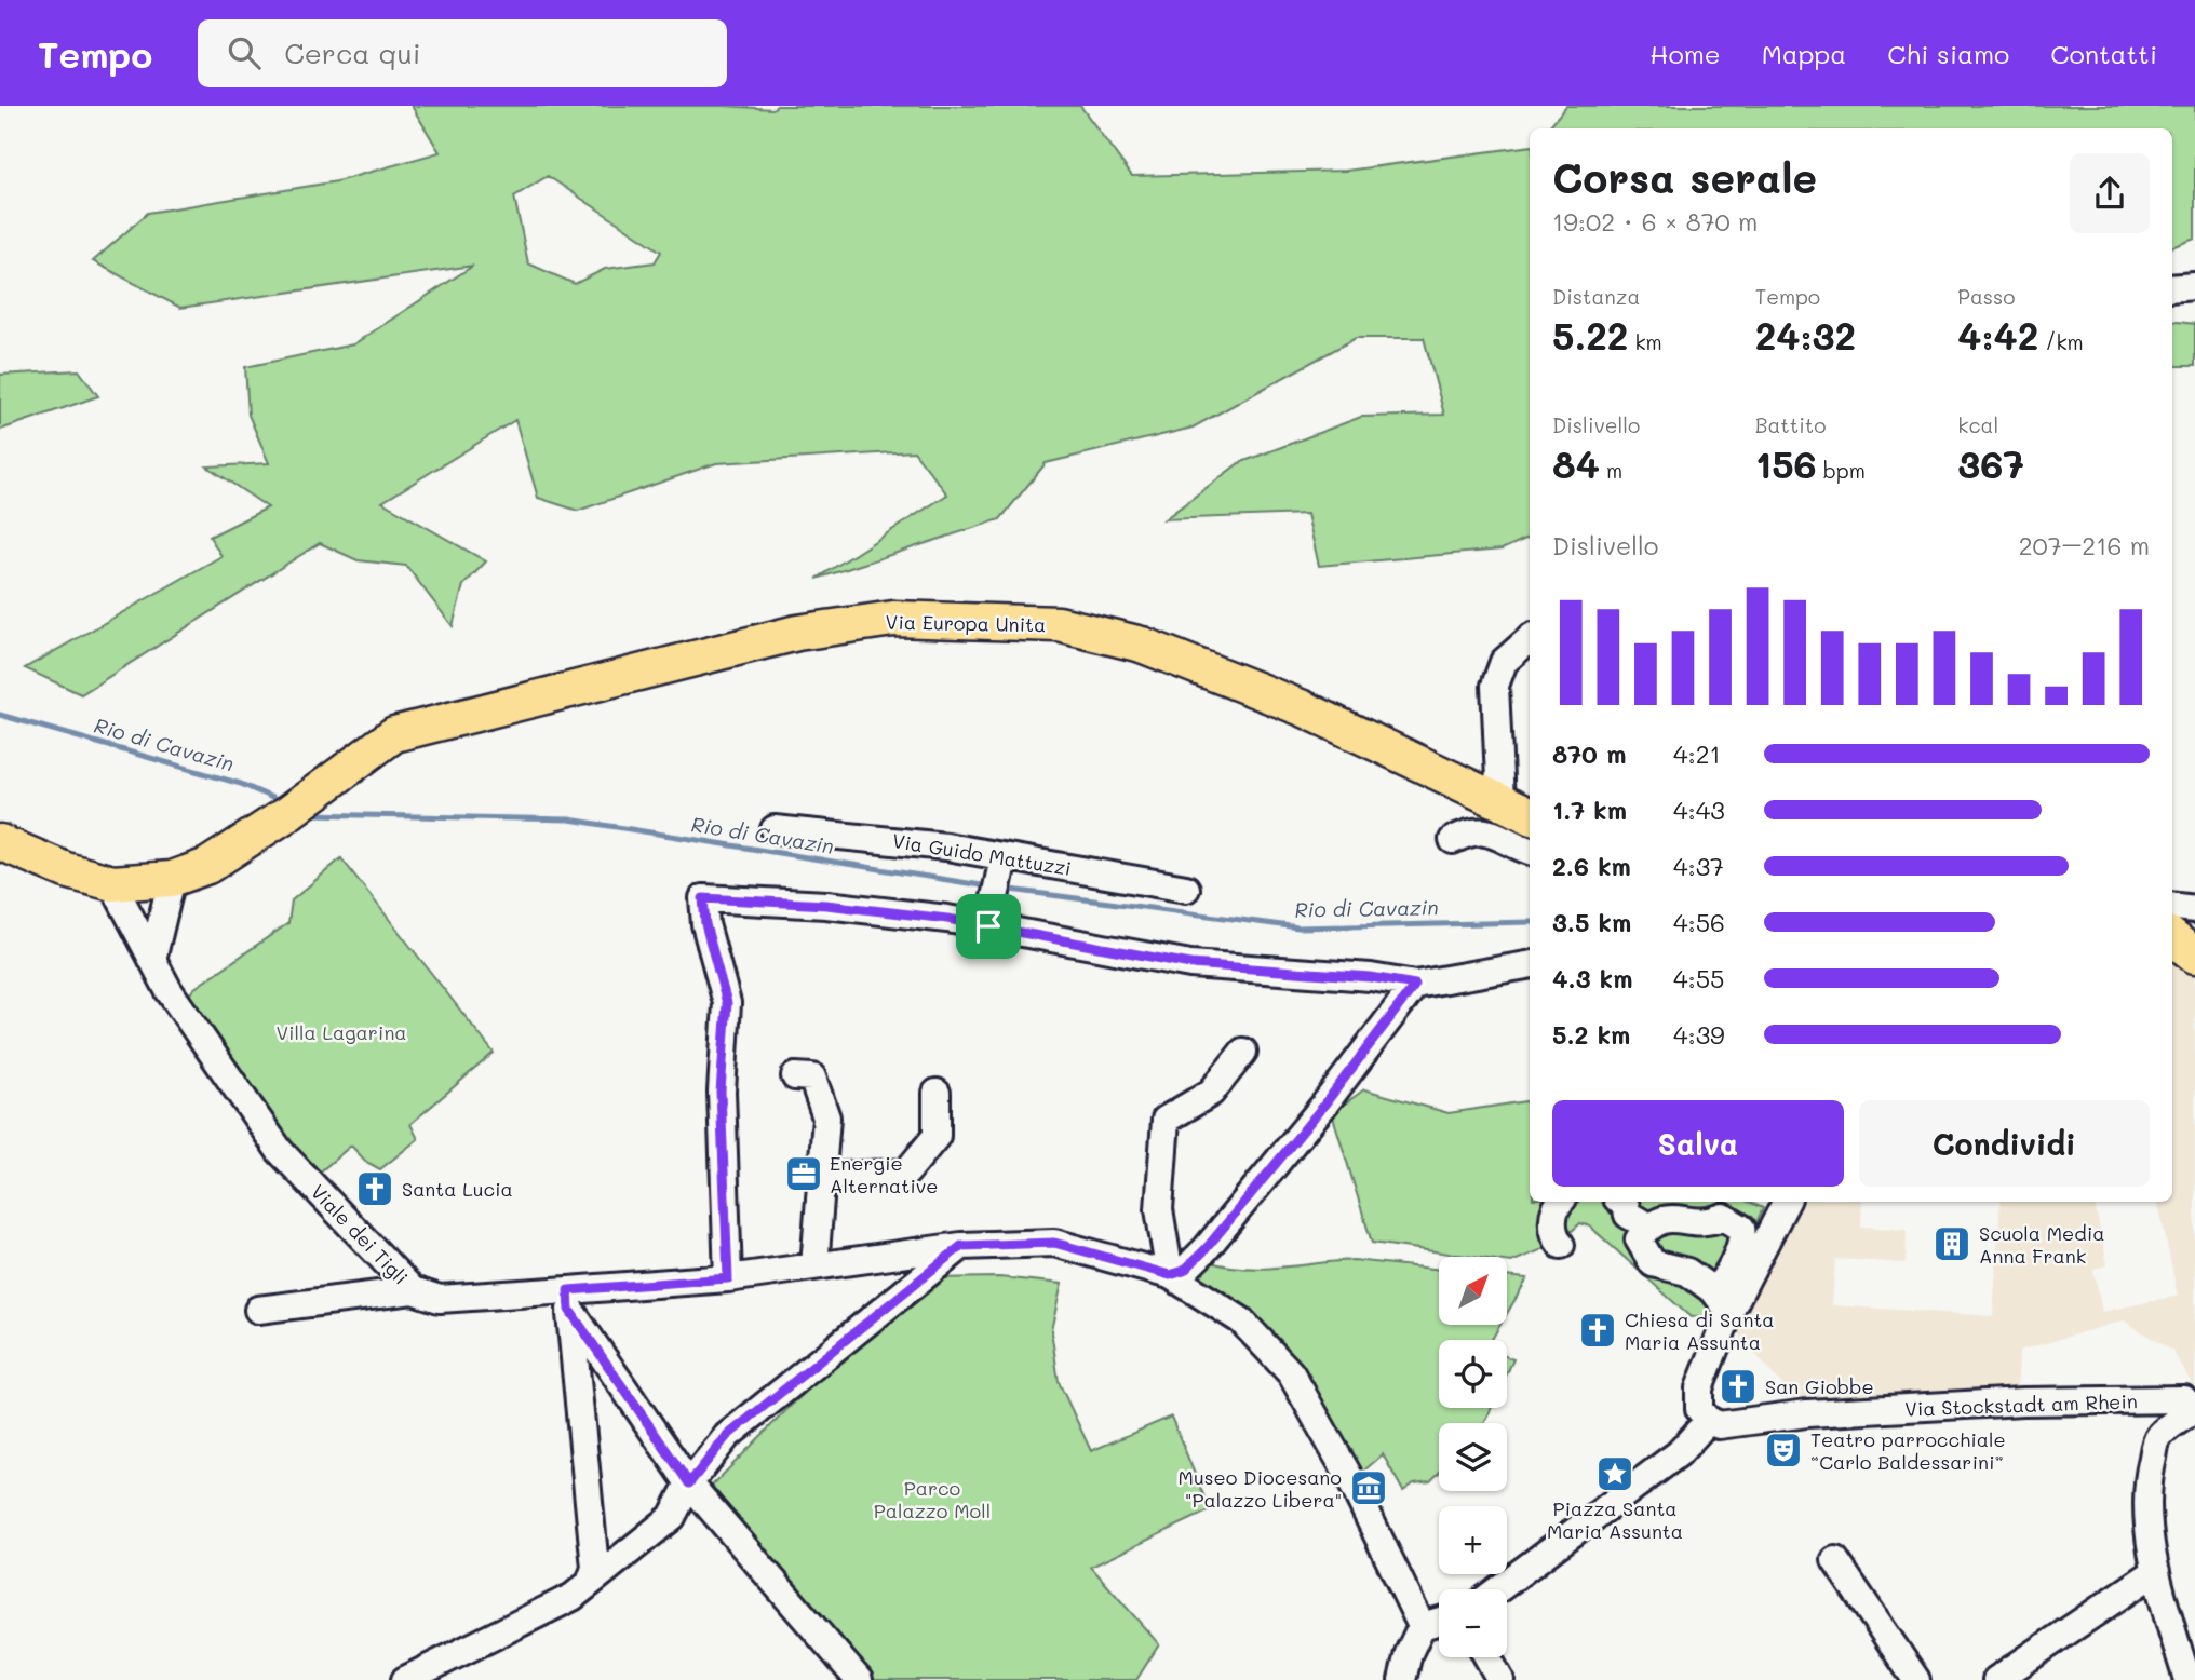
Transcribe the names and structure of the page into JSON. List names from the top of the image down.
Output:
{
  "streets": {
    "main road": ["Via Europa Unita"],
    "street": ["Via Guido Mattuzzi", "Viale dei Tigli", "Via Stockstadt am Rhein"]
  },
  "crossings": [
    ["Via Europa Unita", "Viale dei Tigli"]
  ],
  "water": ["Rio di Cavazin"],
  "parks": ["Villa Lagarina", "Parco Palazzo Moll"],
  "places": {
    "office": ["Energie Alternative"],
    "church": ["Santa Lucia", "Chiesa di Santa Maria Assunta", "San Giobbe"],
    "building": ["Scuola Media Anna Frank"],
    "theatre": ["Teatro parrocchiale “Carlo Baldessarini”"],
    "place": ["Piazza Santa Maria Assunta"],
    "museum": ["Museo Diocesano \"Palazzo Libera\""]
  },
  "north": "top right",
  "page": {
    "header": "Tempo",
    "search": "Cerca qui",
    "nav": [
      "Home",
      "Mappa",
      "Chi siamo",
      "Contatti"
    ],
    "heading": ["Corsa serale", "19:02 · 6 × 870 m"],
    "stats": [
      ["Distanza", "5.22 km"],
      ["Tempo", "24:32"],
      ["Passo", "4:42 /km"],
      ["Dislivello", "84 m"],
      ["Battito", "156 bpm"],
      ["kcal", "367"]
    ],
    "chart": ["Dislivello", "207–216 m"],
    "list": [
      {
        "name": "870 m",
        "note": "4:21"
      },
      {
        "name": "1.7 km",
        "note": "4:43"
      },
      {
        "name": "2.6 km",
        "note": "4:37"
      },
      {
        "name": "3.5 km",
        "note": "4:56"
      },
      {
        "name": "4.3 km",
        "note": "4:55"
      },
      {
        "name": "5.2 km",
        "note": "4:39"
      }
    ],
    "buttons": ["Salva", "Condividi"],
    "map_buttons": ["+", "−"]
  }
}
